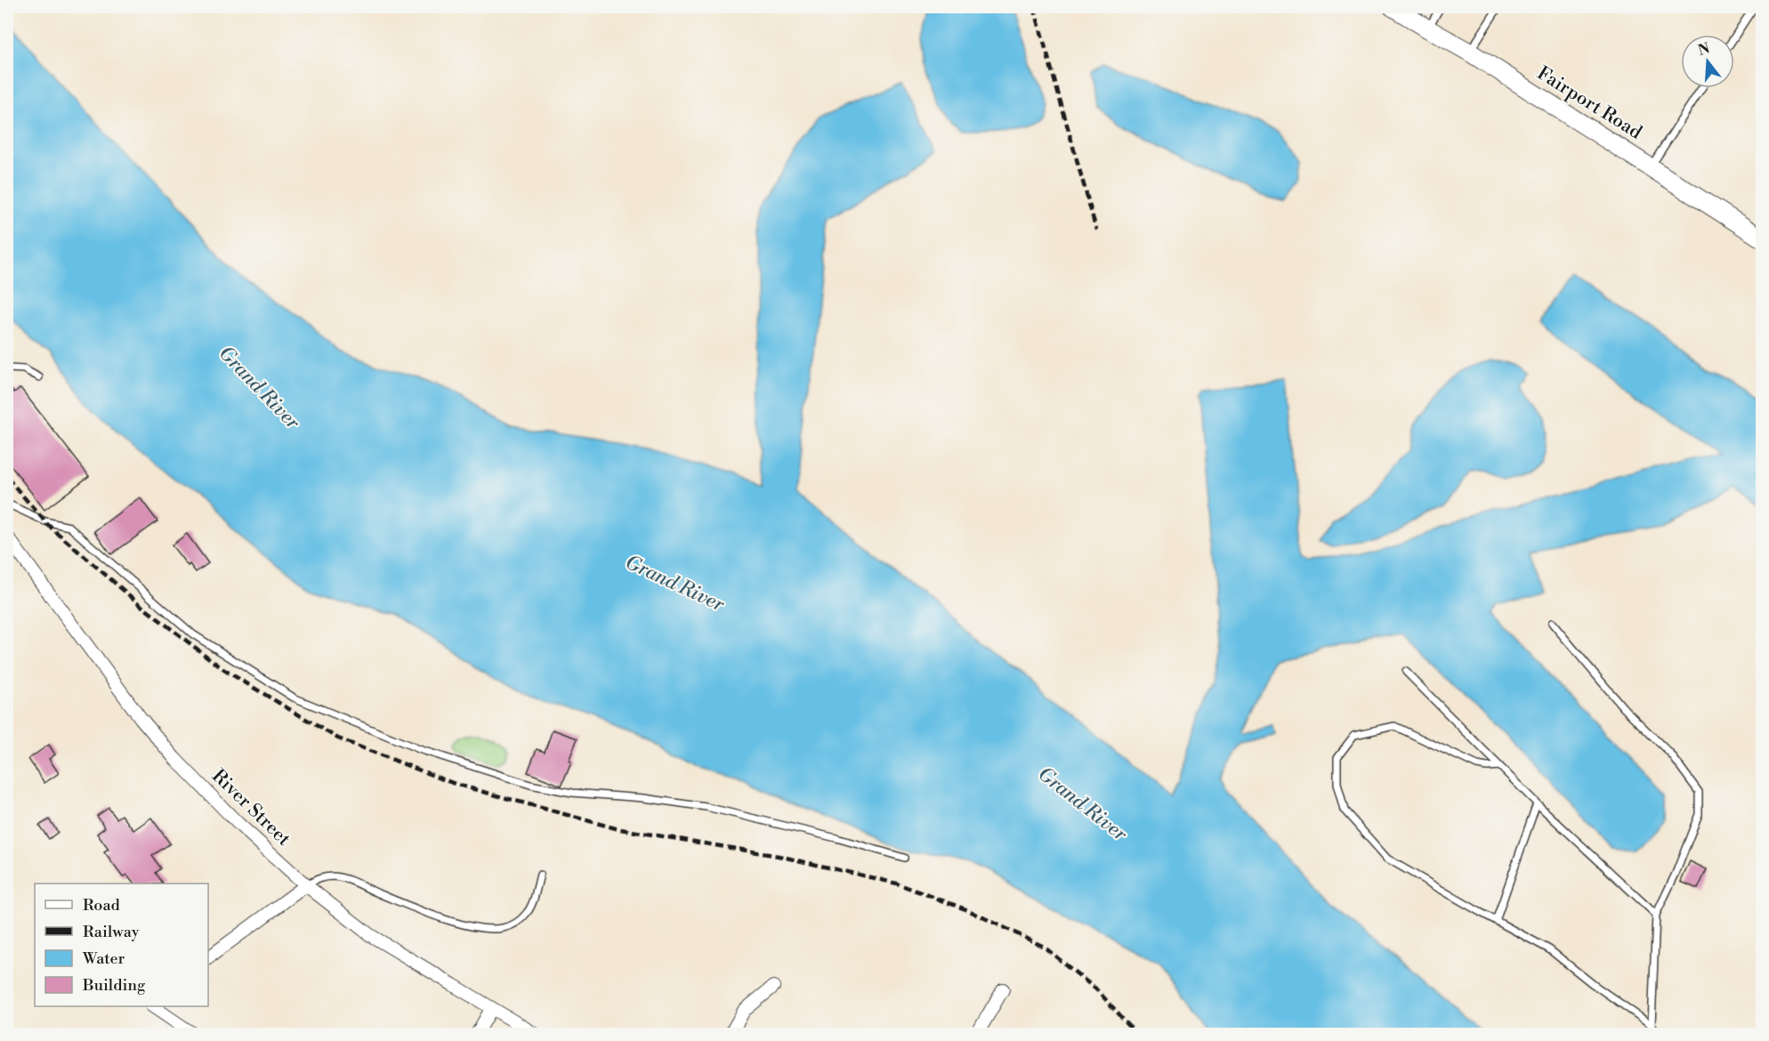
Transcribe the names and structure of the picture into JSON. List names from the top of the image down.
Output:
{
  "streets": {
    "street": ["Fairport Road", "River Street"]
  },
  "water": ["Grand River"],
  "legend": [
    "Road",
    "Railway",
    "Water",
    "Building"
  ],
  "north": "top"
}
